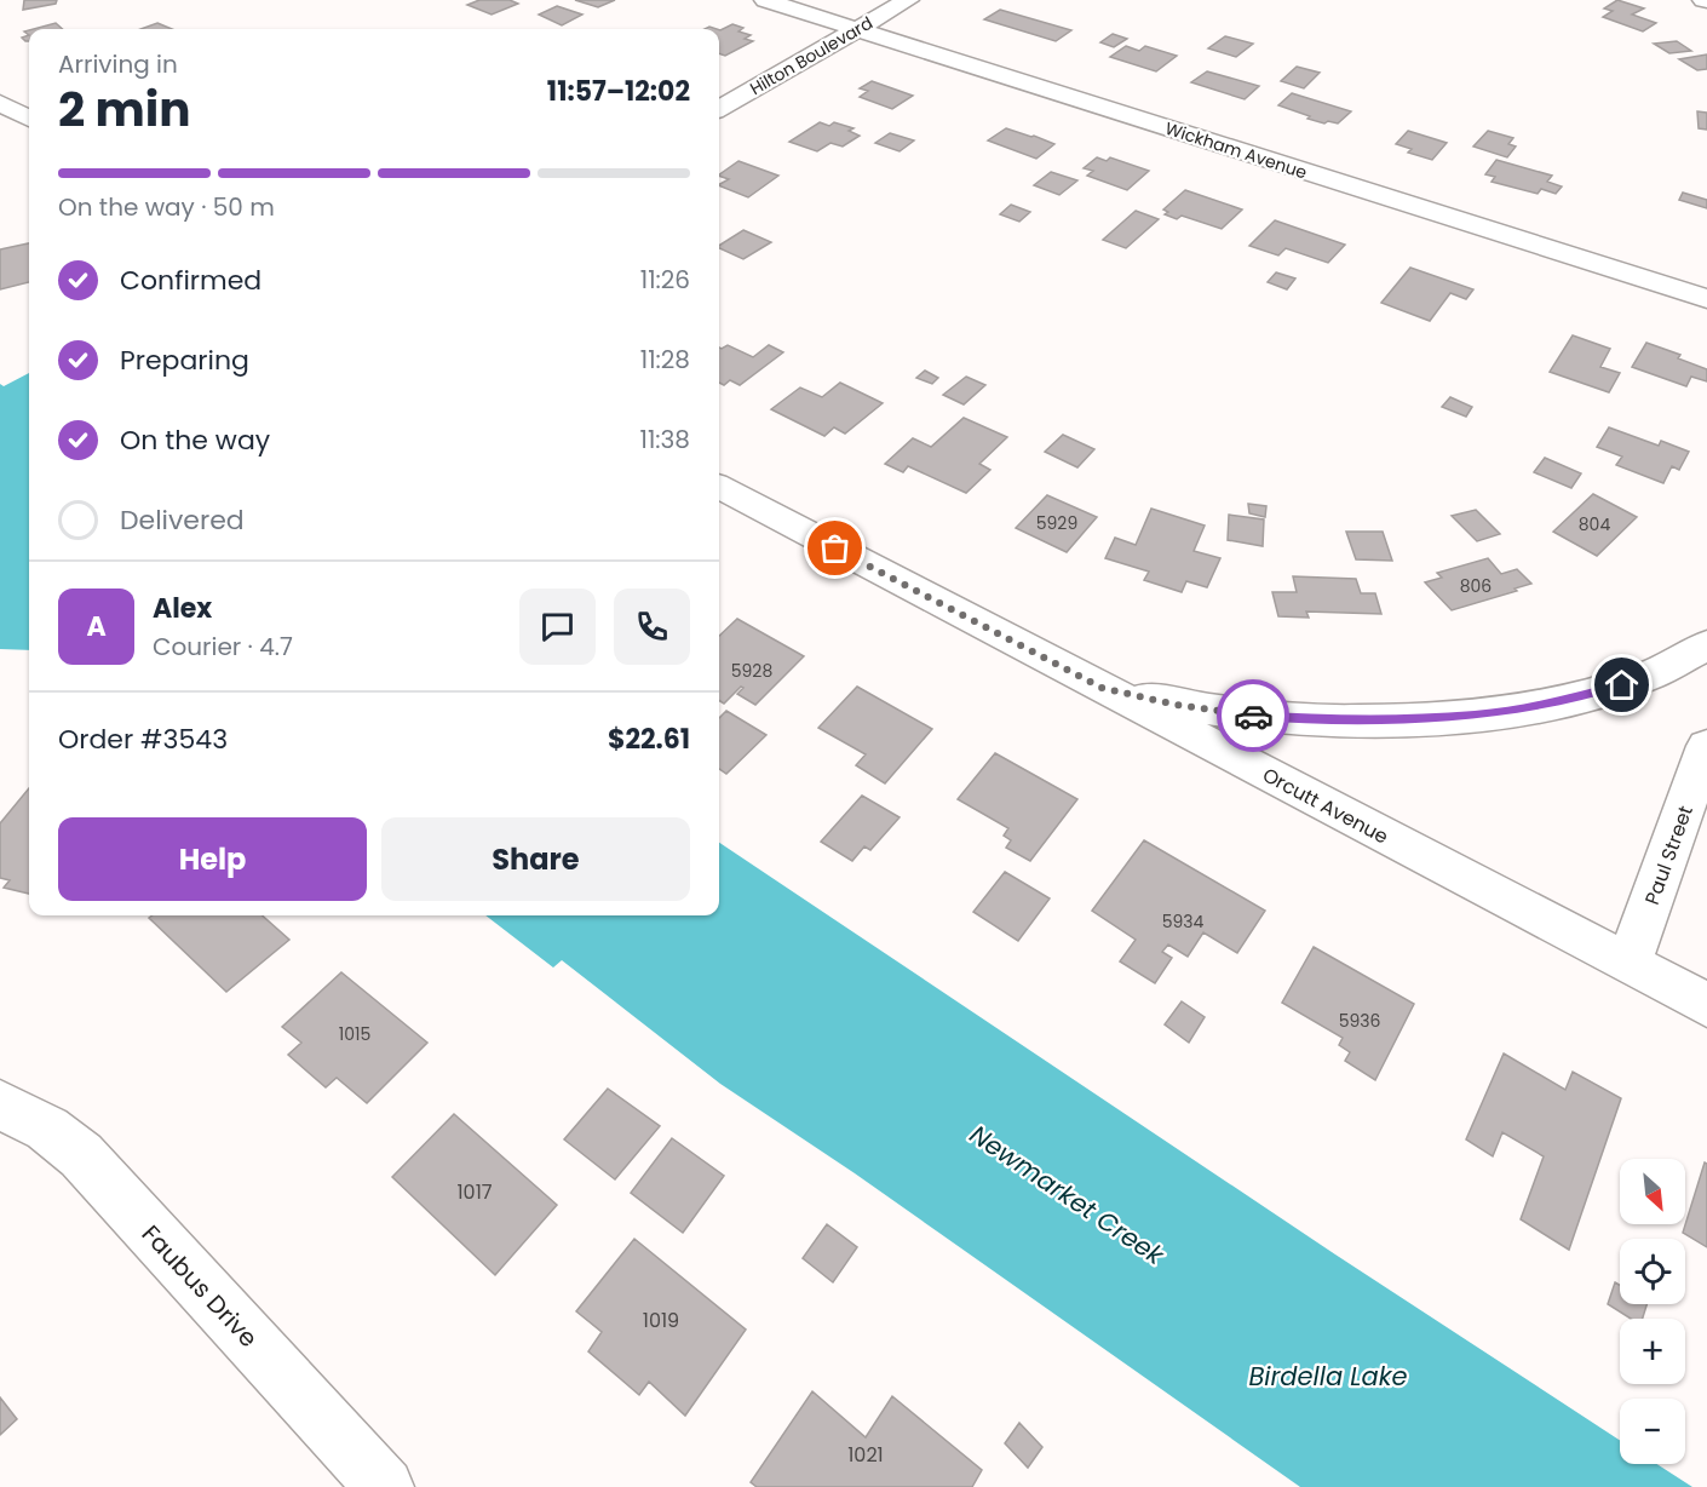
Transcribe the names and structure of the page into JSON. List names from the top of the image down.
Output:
{
  "streets": {
    "street": [
      "Hilton Boulevard",
      "Wickham Avenue",
      "Orcutt Avenue",
      "Paul Street",
      "Faubus Drive"
    ]
  },
  "crossings": [
    ["Hilton Boulevard", "Wickham Avenue"],
    ["Orcutt Avenue", "Paul Street"]
  ],
  "water": ["Newmarket Creek", "Birdella Lake"],
  "house_numbers": [
    "5929",
    "804",
    "806",
    "5928",
    "5934",
    "5936",
    "1015",
    "1017",
    "1019",
    "1021"
  ],
  "north": "bottom right",
  "page": {
    "heading": ["2 min", "Arriving in", "11:57–12:02"],
    "panel": [
      "Alex",
      "Courier · 4.7",
      "Order #3543",
      "$22.61"
    ],
    "bar": "On the way · 50 m",
    "list": [
      ["Confirmed", "11:26"],
      ["Preparing", "11:28"],
      ["On the way", "11:38"],
      "Delivered"
    ],
    "round": "A",
    "buttons": ["Help", "Share"],
    "map_buttons": ["+", "−"]
  }
}
